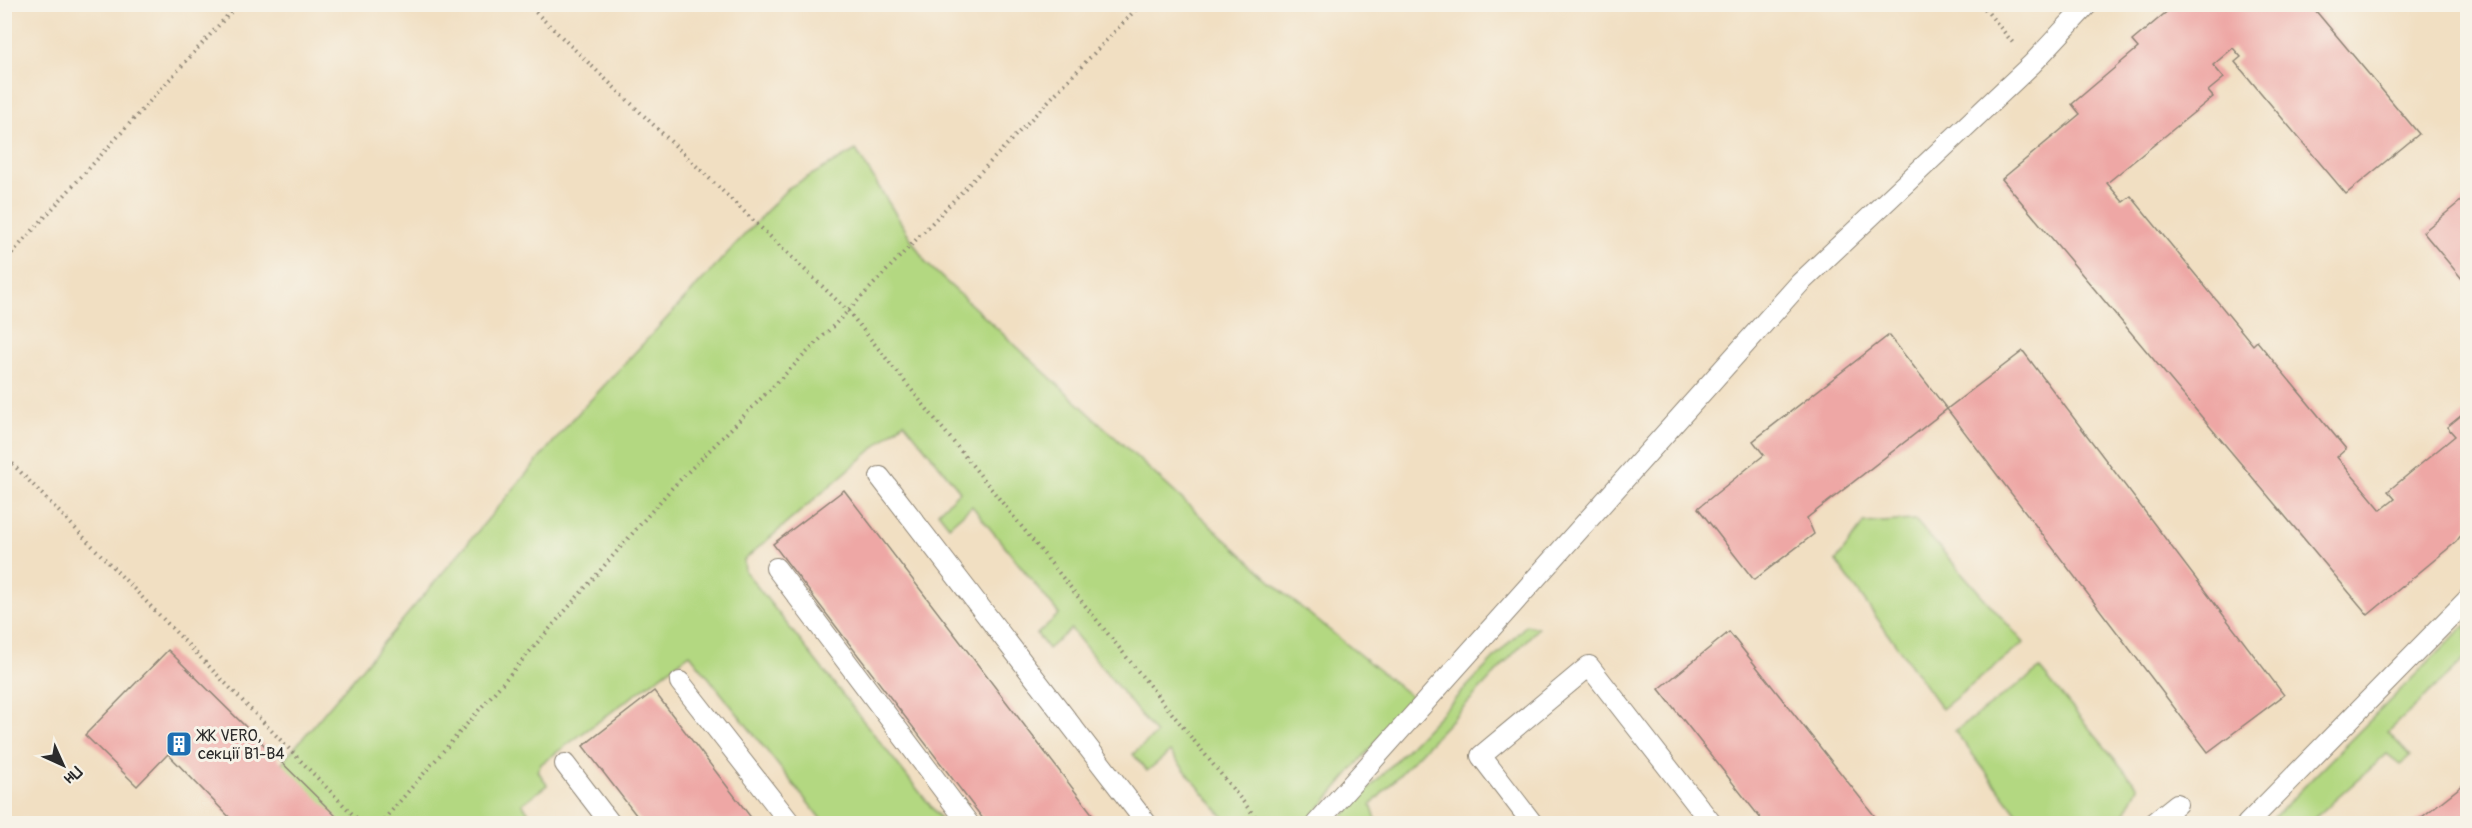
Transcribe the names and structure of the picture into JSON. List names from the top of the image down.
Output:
{
  "places": {
    "building": ["ЖК VERO, секції В1-В4"]
  },
  "north": "bottom right"
}
